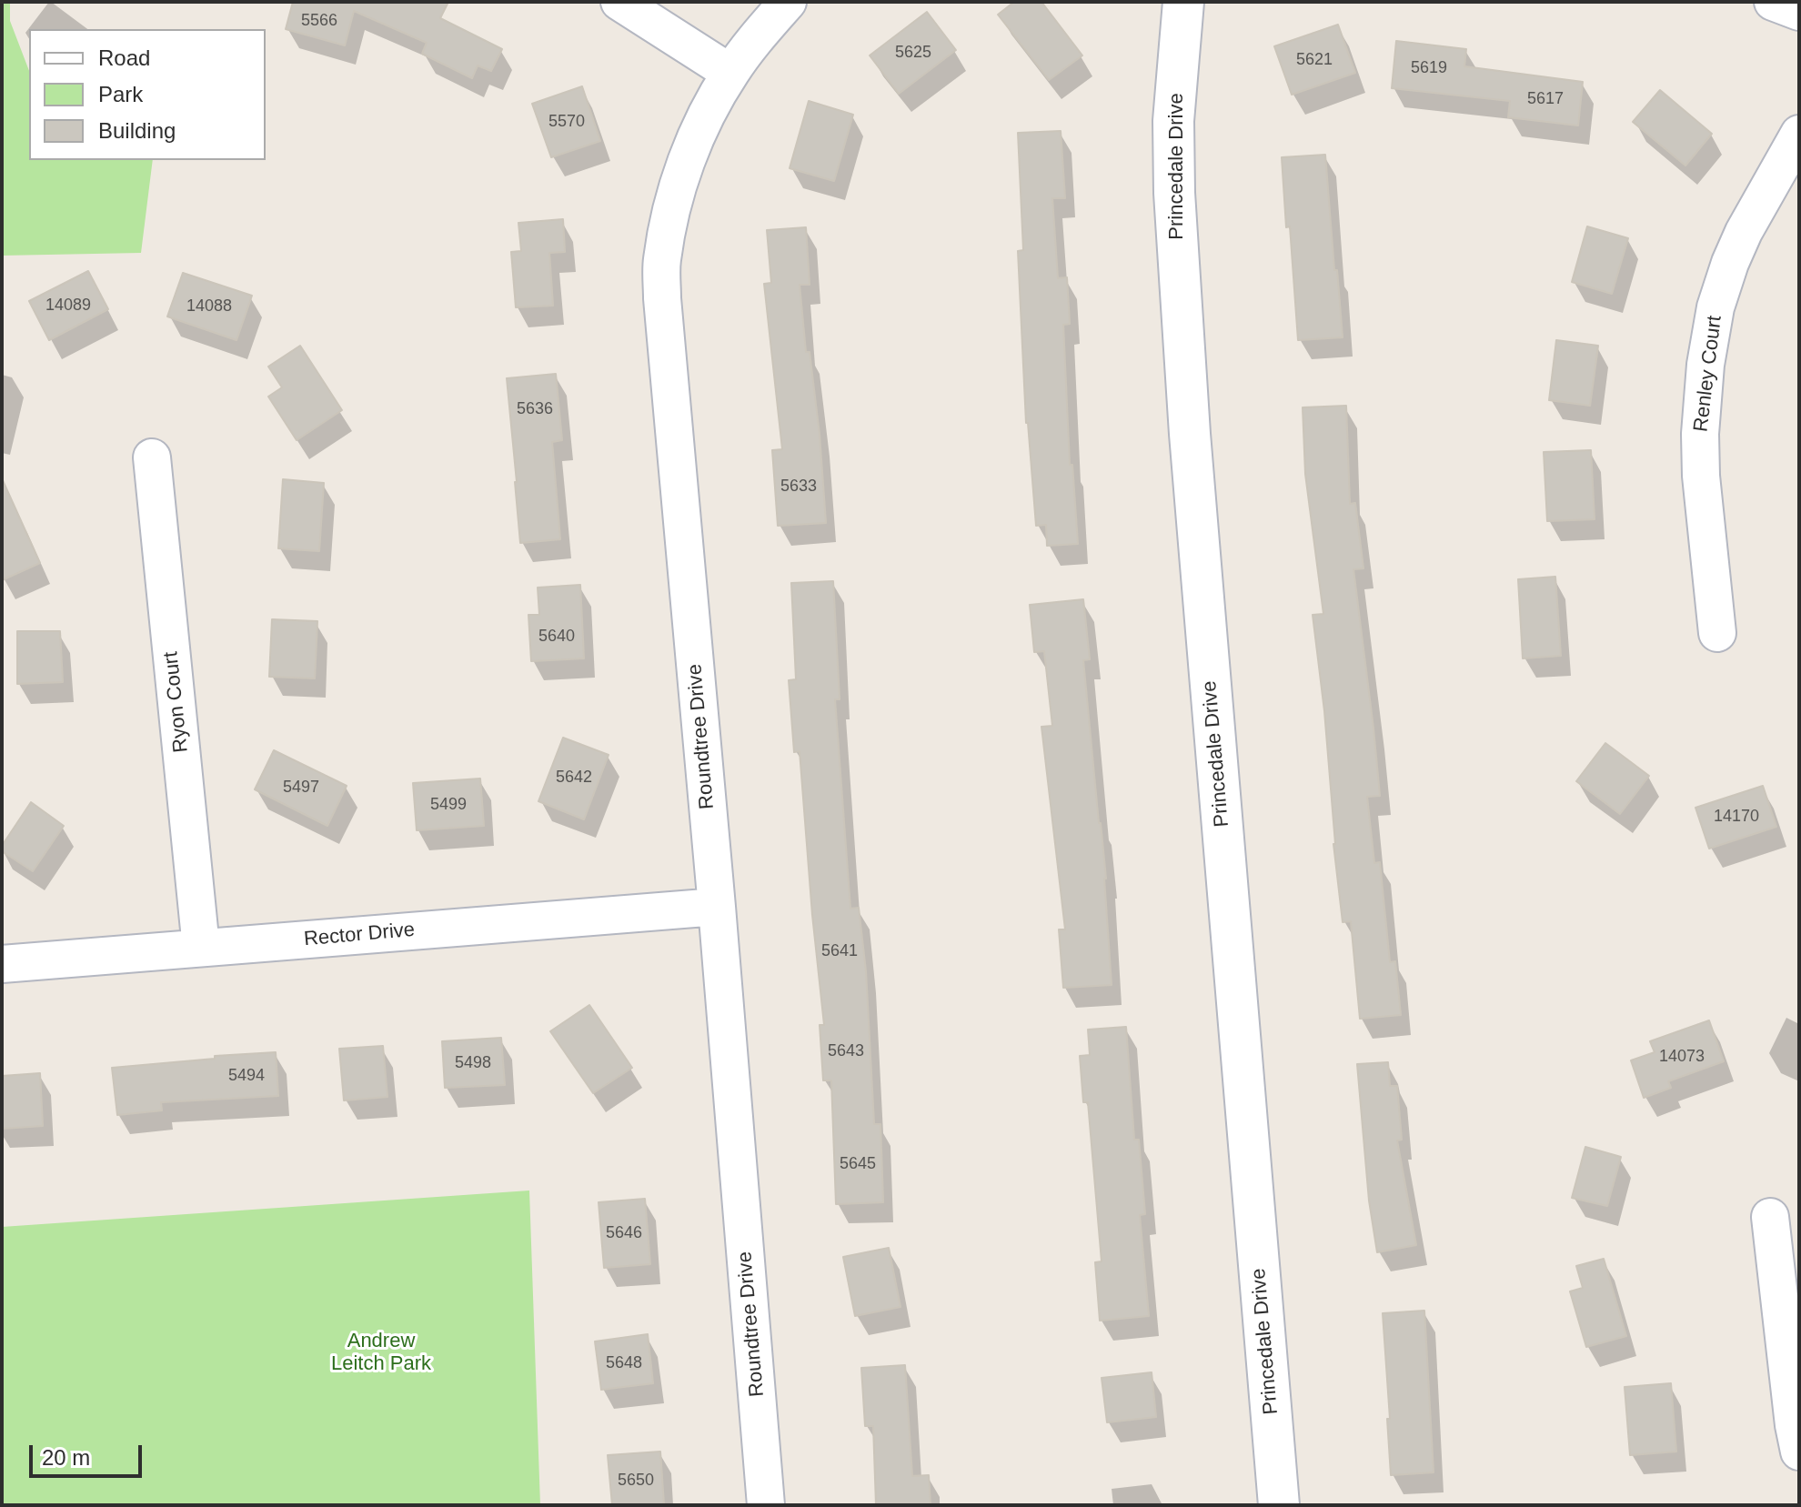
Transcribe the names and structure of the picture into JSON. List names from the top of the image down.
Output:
{
  "streets": {
    "street": [
      "Princedale Drive",
      "Renley Court",
      "Ryon Court",
      "Roundtree Drive",
      "Rector Drive"
    ]
  },
  "crossings": [
    ["Ryon Court", "Rector Drive"],
    ["Roundtree Drive", "Rector Drive"]
  ],
  "parks": ["Andrew Leitch Park"],
  "house_numbers": [
    "5566",
    "5625",
    "5621",
    "5619",
    "5617",
    "5570",
    "14089",
    "14088",
    "5636",
    "5633",
    "5640",
    "5642",
    "5497",
    "5499",
    "14170",
    "5641",
    "5643",
    "14073",
    "5498",
    "5494",
    "5645",
    "5646",
    "5648",
    "5650"
  ],
  "legend": ["Road", "Park", "Building"],
  "scale_bar": "20 m"
}
